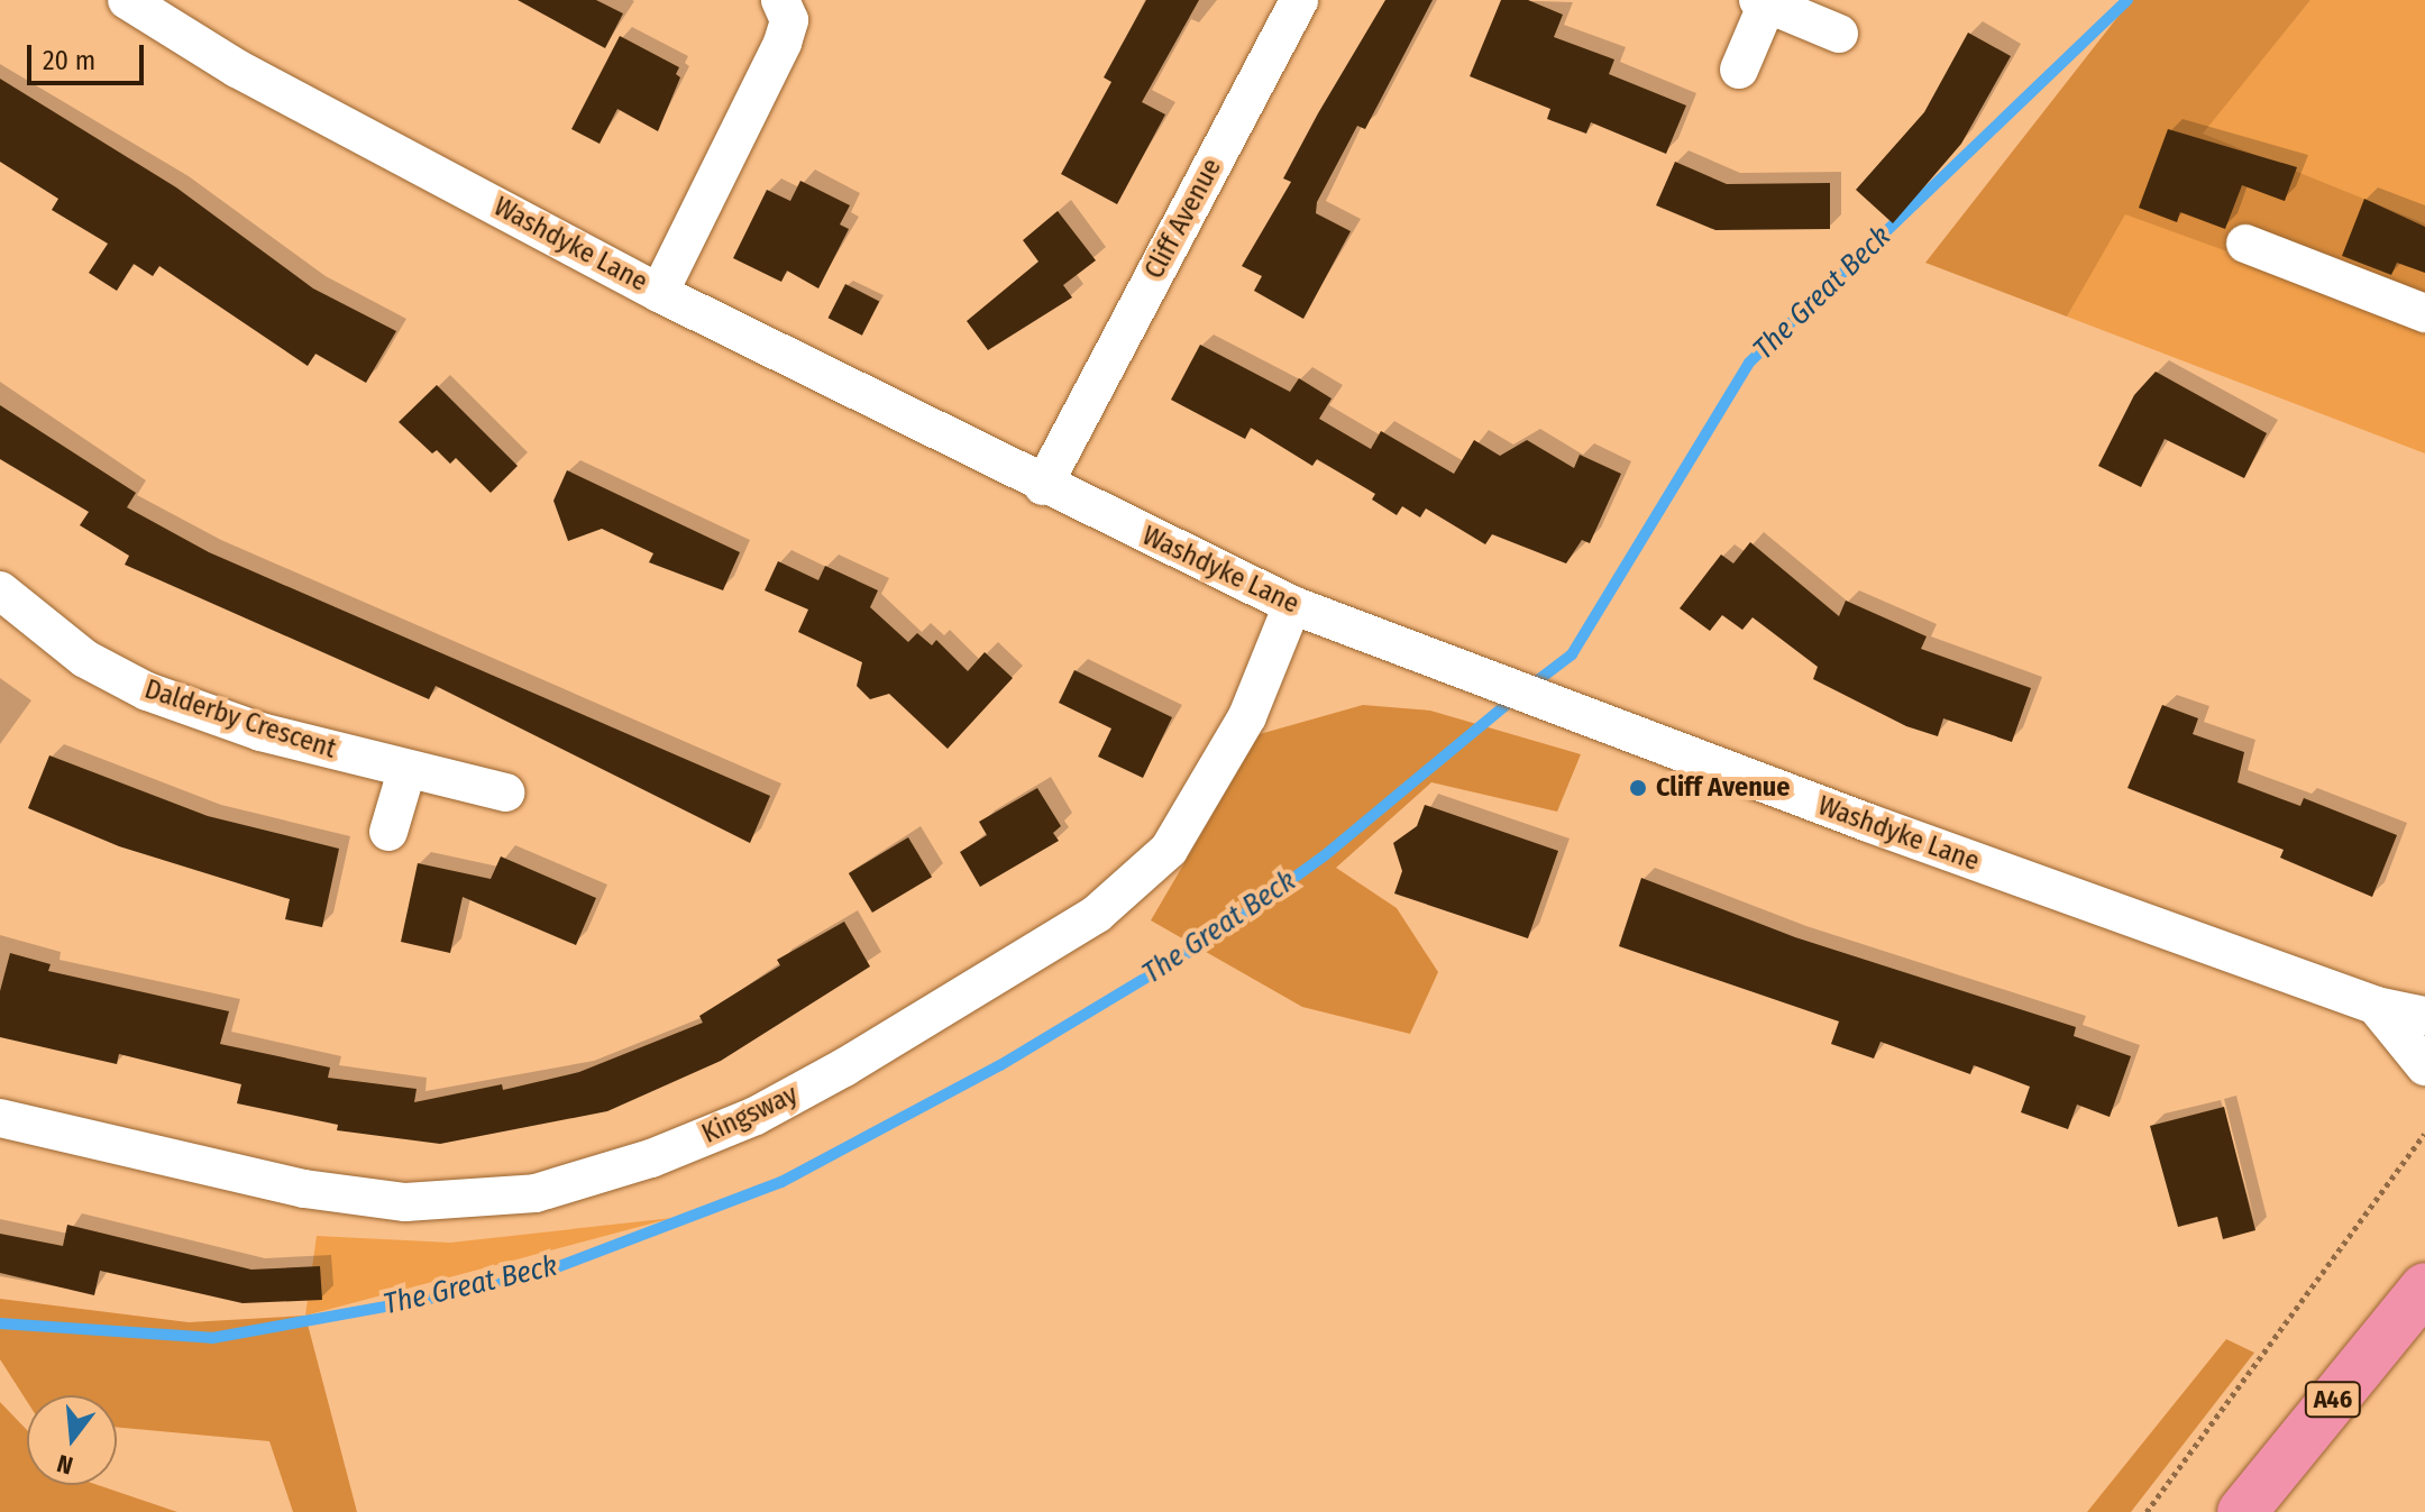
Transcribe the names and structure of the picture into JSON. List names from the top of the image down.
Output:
{
  "streets": {
    "highway": ["A46"],
    "street": [
      "Cliff Avenue",
      "Washdyke Lane",
      "Dalderby Crescent",
      "Kingsway"
    ]
  },
  "crossings": [
    ["Cliff Avenue", "Washdyke Lane"],
    ["Washdyke Lane", "Kingsway"]
  ],
  "water": ["The Great Beck"],
  "places": ["Cliff Avenue"],
  "scale_bar": "20 m",
  "north": "bottom"
}
